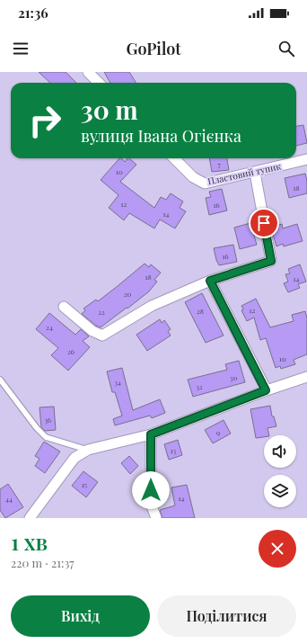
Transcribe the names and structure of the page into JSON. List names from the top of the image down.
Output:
{
  "streets": {
    "street": ["Пластовий тупик"]
  },
  "house_numbers": [
    "7",
    "10",
    "18",
    "12",
    "16",
    "14",
    "16",
    "18",
    "14",
    "20",
    "12",
    "28",
    "22",
    "24",
    "26",
    "10",
    "30",
    "34",
    "32",
    "36",
    "9",
    "13",
    "15",
    "14",
    "44"
  ],
  "page": {
    "status": "21:36",
    "header": "GoPilot",
    "turn": ["30 m", "вулиця Івана Огієнка"],
    "heading": ["1 хв", "220 m · 21:37"],
    "buttons": ["Вихід", "Поділитися"]
  }
}
